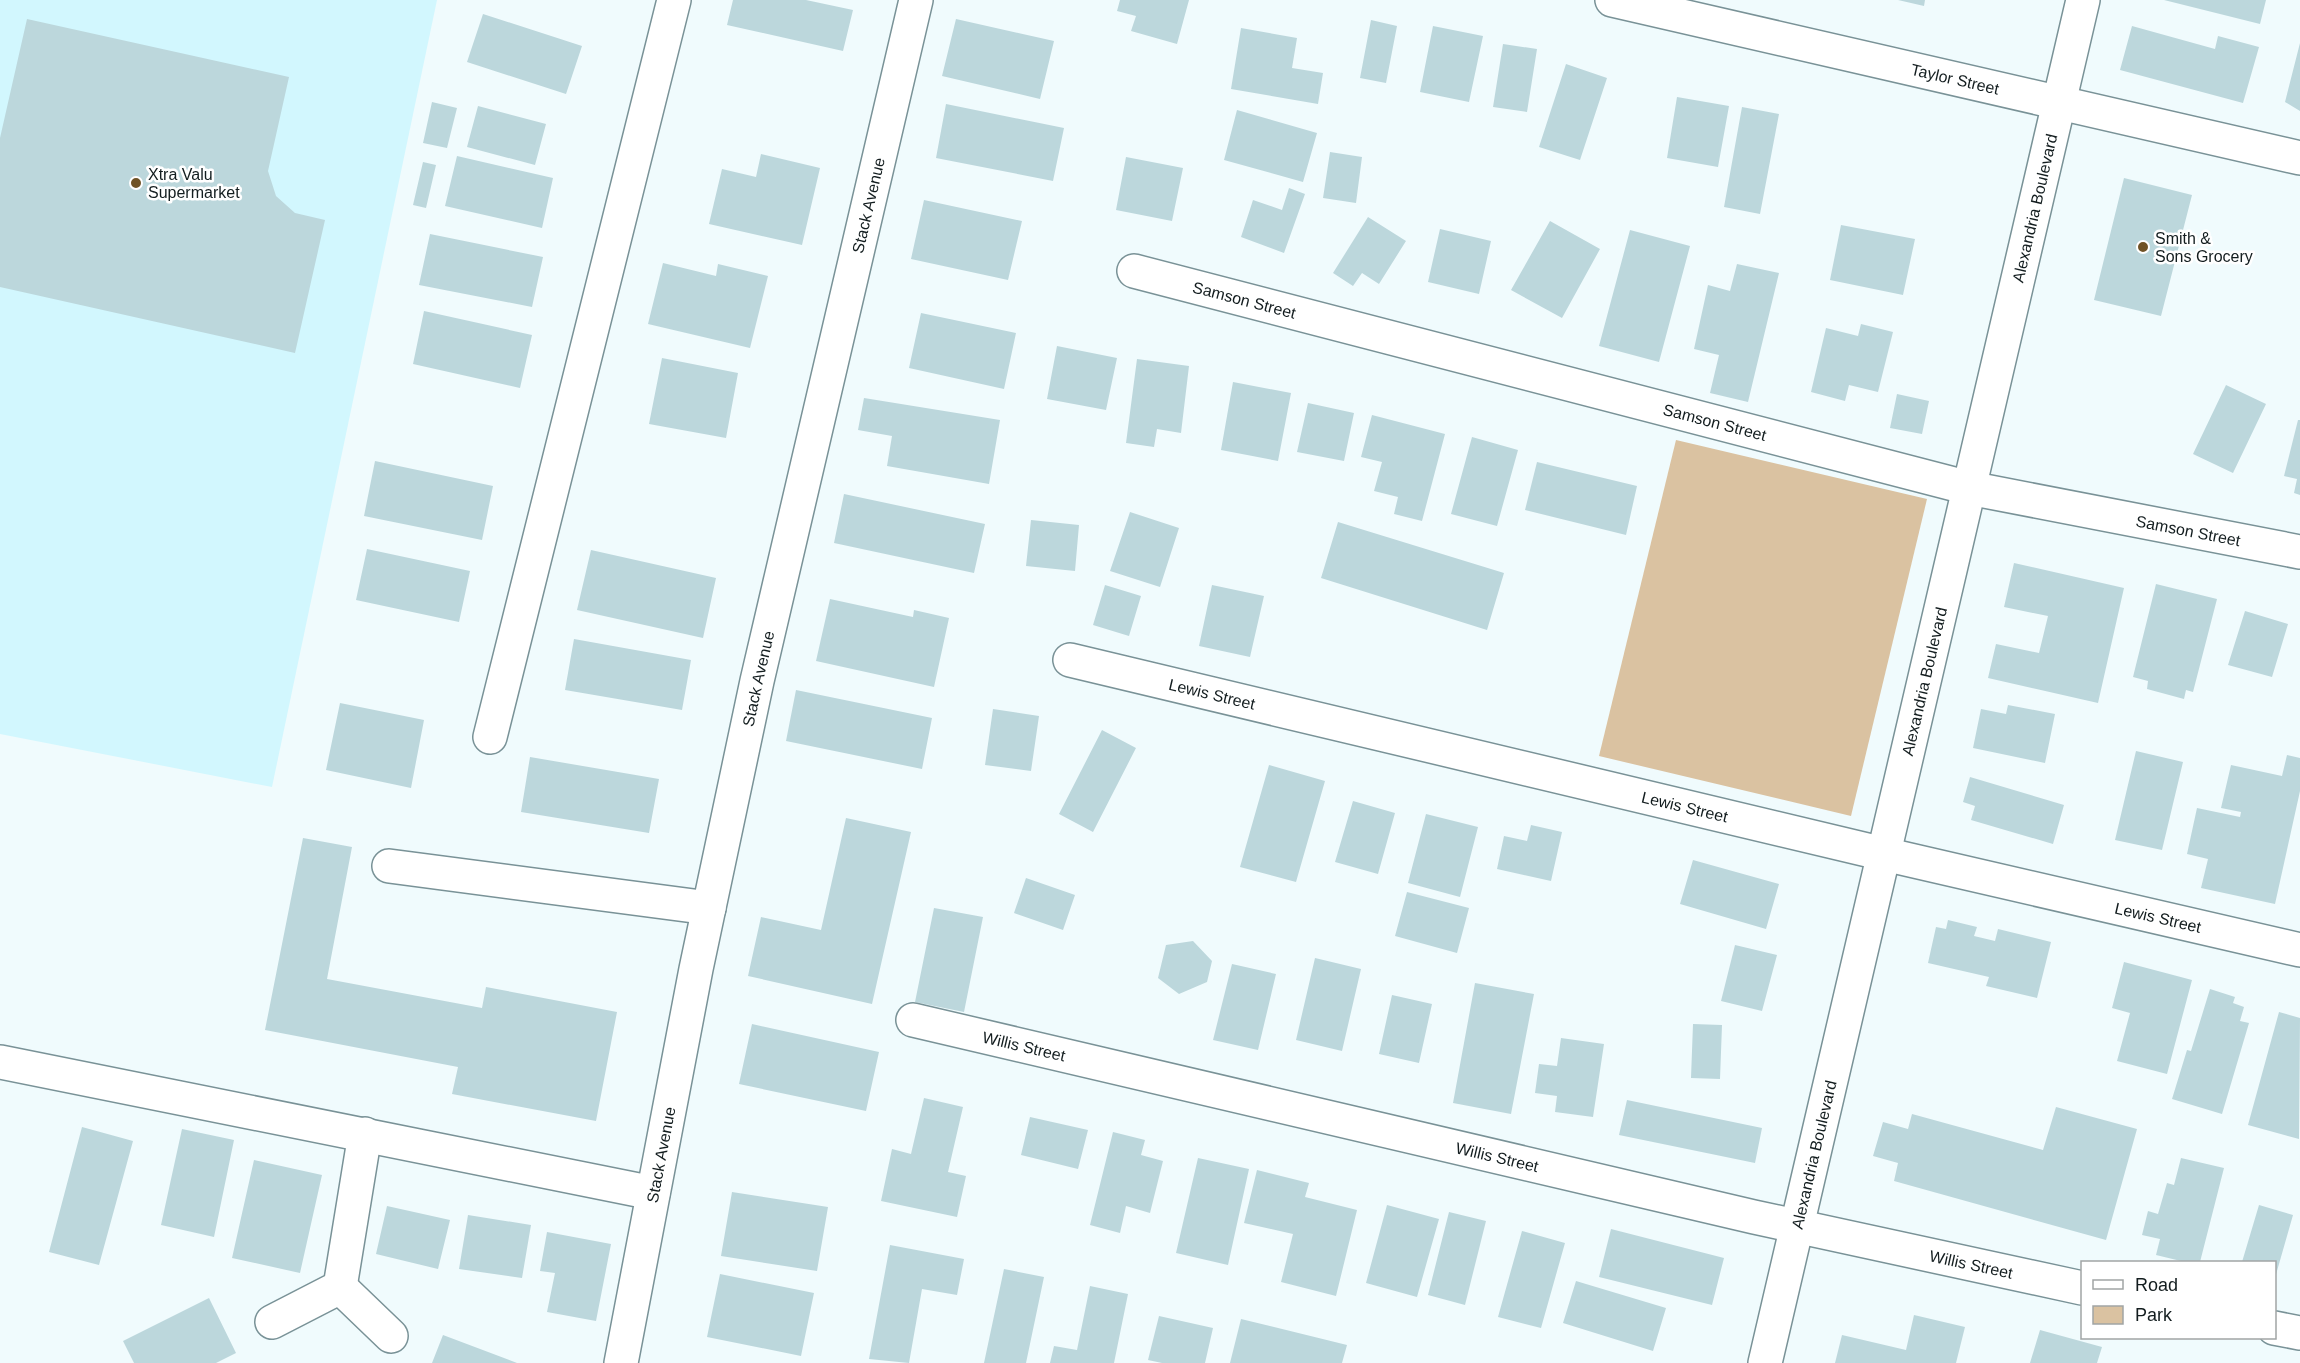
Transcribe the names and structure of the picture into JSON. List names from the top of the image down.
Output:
{
  "streets": {
    "street": [
      "Taylor Street",
      "Stack Avenue",
      "Alexandria Boulevard",
      "Samson Street",
      "Lewis Street",
      "Willis Street"
    ]
  },
  "crossings": [
    ["Taylor Street", "Alexandria Boulevard"],
    ["Alexandria Boulevard", "Samson Street"],
    ["Alexandria Boulevard", "Lewis Street"],
    ["Alexandria Boulevard", "Willis Street"]
  ],
  "places": ["Xtra Valu Supermarket", "Smith & Sons Grocery"],
  "legend": ["Road", "Park"]
}
